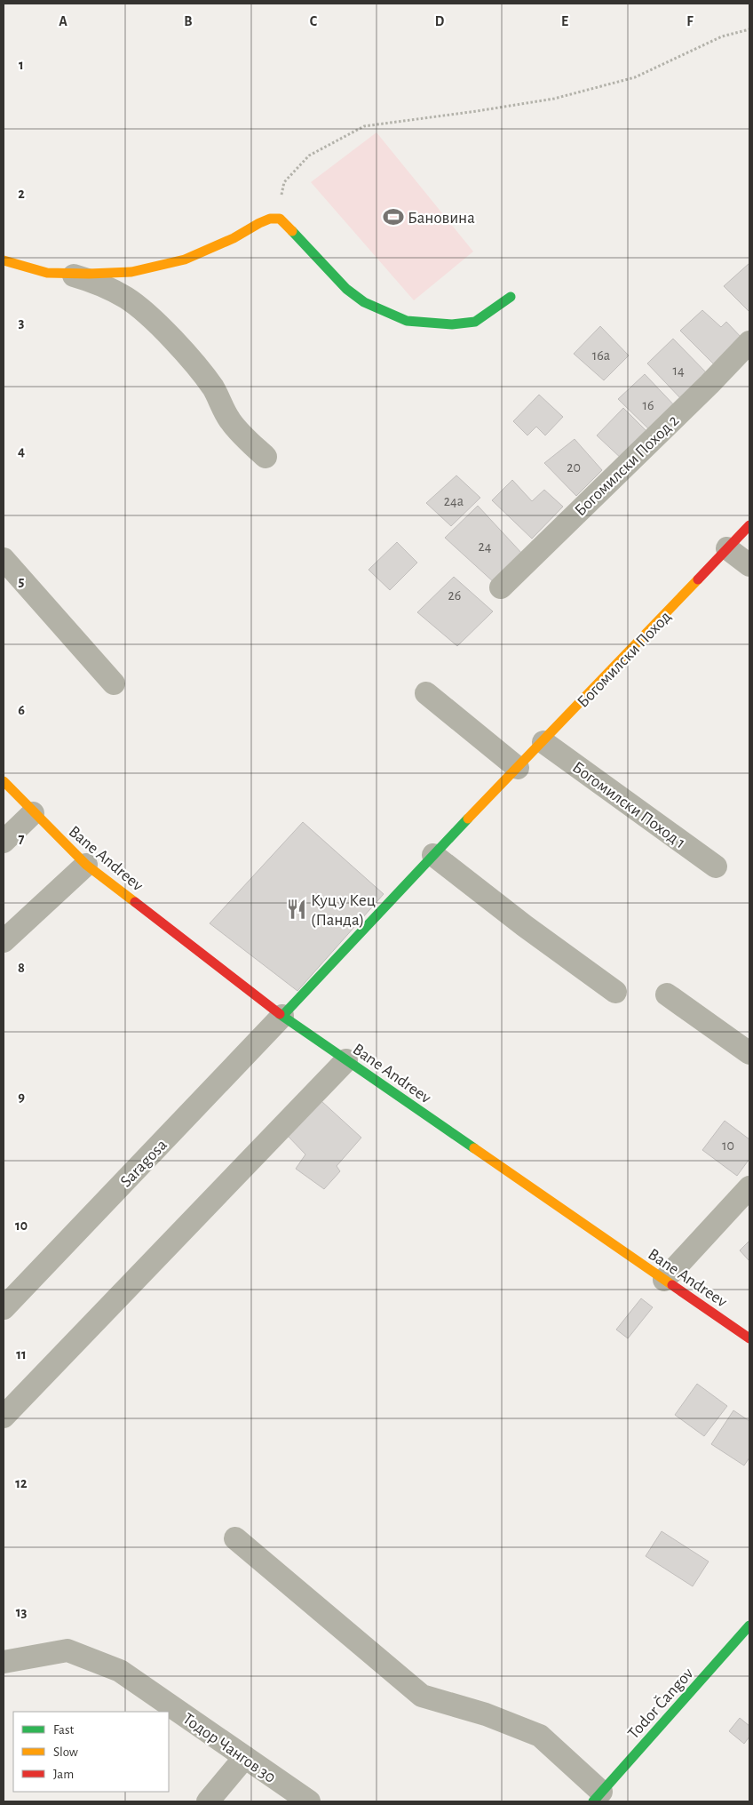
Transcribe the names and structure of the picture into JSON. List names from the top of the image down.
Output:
{
  "streets": {
    "street": [
      "Богомилски Поход 2",
      "Богомилски Поход",
      "Богомилски Поход 1",
      "Bane Andreev",
      "Saragosa",
      "Todor Čangov",
      "Тодор Чангов 30"
    ]
  },
  "crossings": [
    ["Богомилски Поход", "Богомилски Поход 1"],
    ["Богомилски Поход", "Bane Andreev"],
    ["Богомилски Поход", "Saragosa"],
    ["Bane Andreev", "Saragosa"]
  ],
  "places": {
    "sports": ["Бановина"],
    "restaurant": ["Куц у Кец (Панда)"]
  },
  "house_numbers": [
    "16а",
    "14",
    "16",
    "20",
    "24а",
    "24",
    "26",
    "10"
  ],
  "legend": ["Fast", "Slow", "Jam"],
  "grid": {
    "columns": [
      "A",
      "B",
      "C",
      "D",
      "E",
      "F"
    ],
    "rows": [
      "1",
      "2",
      "3",
      "4",
      "5",
      "6",
      "7",
      "8",
      "9",
      "10",
      "11",
      "12",
      "13"
    ]
  }
}
